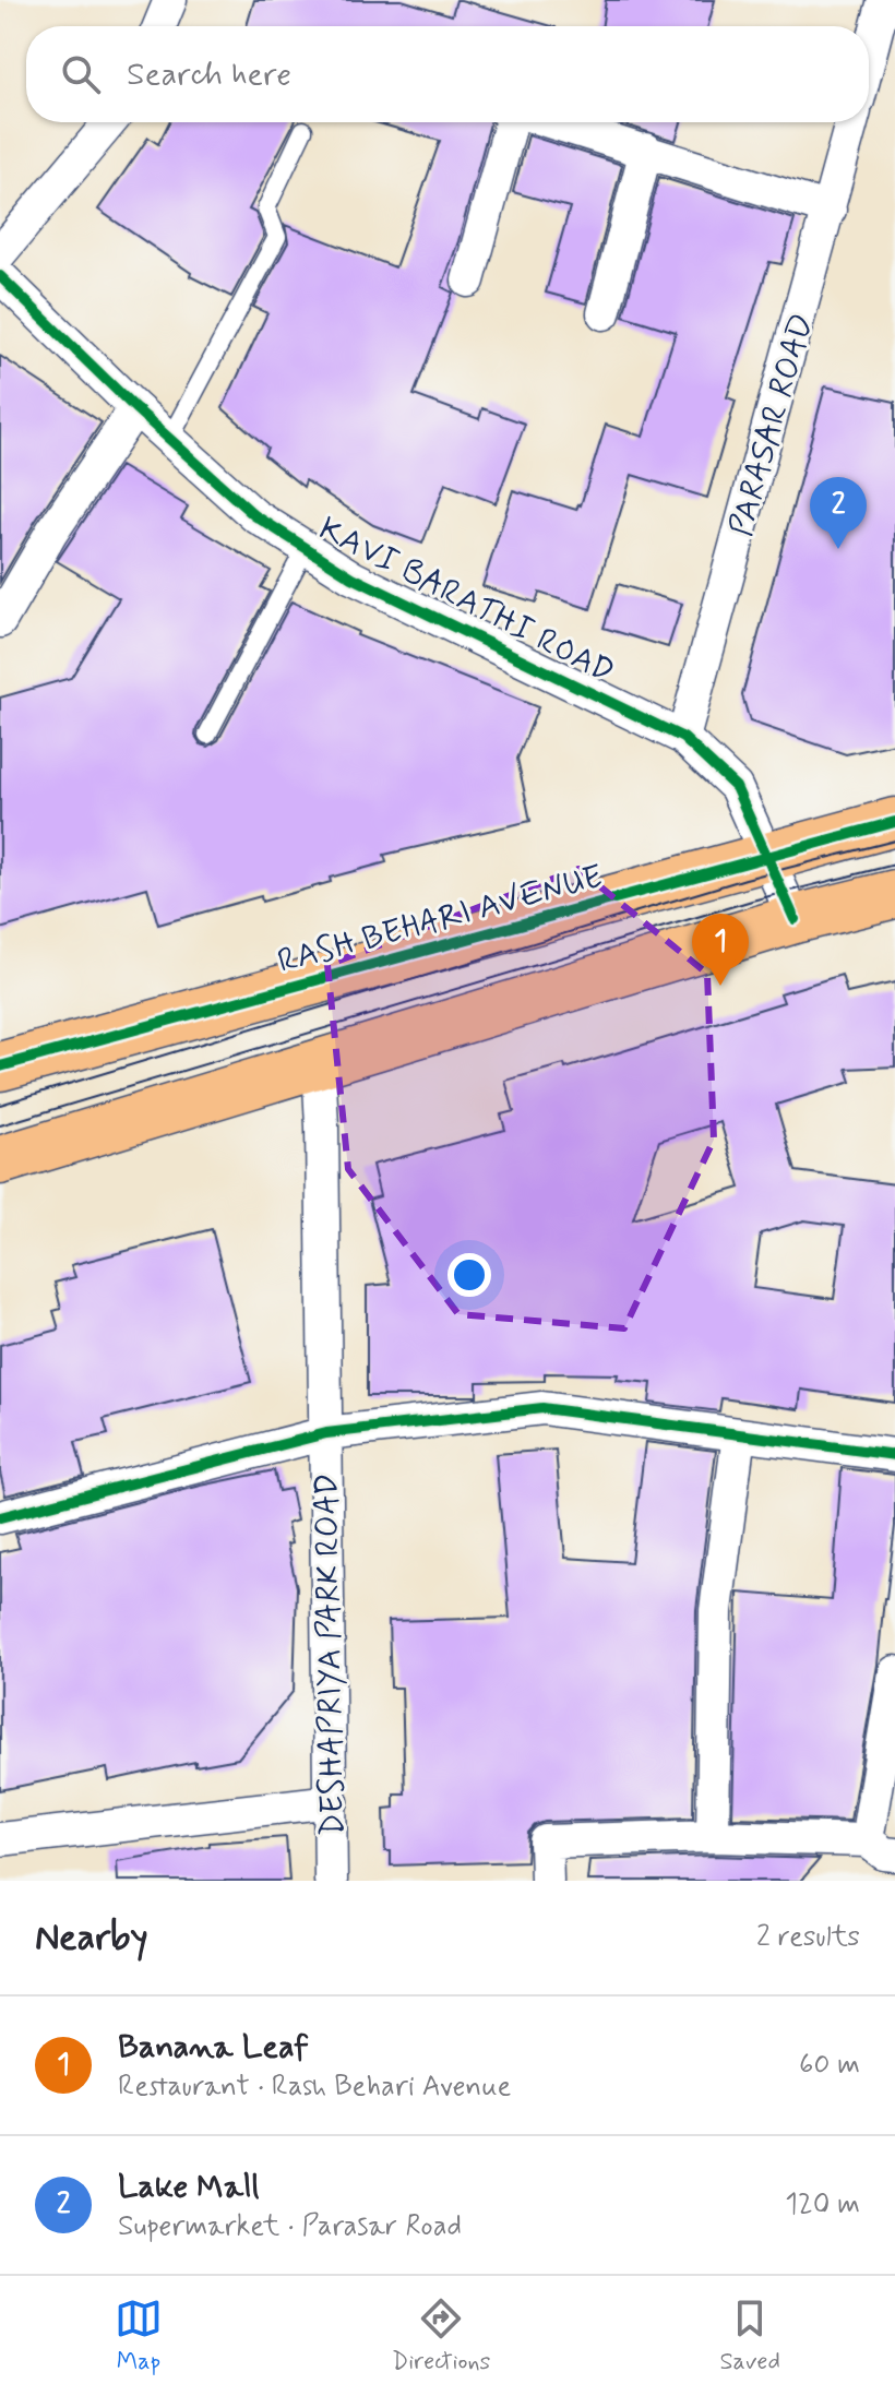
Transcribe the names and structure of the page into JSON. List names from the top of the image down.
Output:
{
  "streets": {
    "main road": ["RASH BEHARI AVENUE"],
    "street": ["PARASAR ROAD", "KAVI BARATHI ROAD", "DESHAPRIYA PARK ROAD"]
  },
  "crossings": [
    ["PARASAR ROAD", "KAVI BARATHI ROAD"],
    ["KAVI BARATHI ROAD", "RASH BEHARI AVENUE"]
  ],
  "page": {
    "search": "Search here",
    "pins": ["2", "1"],
    "heading": ["Nearby", "2 results"],
    "list": [
      {
        "mark": "1",
        "name": "Banana Leaf",
        "note": "Restaurant · Rash Behari Avenue",
        "value": "60 m"
      },
      {
        "mark": "2",
        "name": "Lake Mall",
        "note": "Supermarket · Parasar Road",
        "value": "120 m"
      }
    ],
    "nav": ["Map", "Directions", "Saved"]
  }
}
